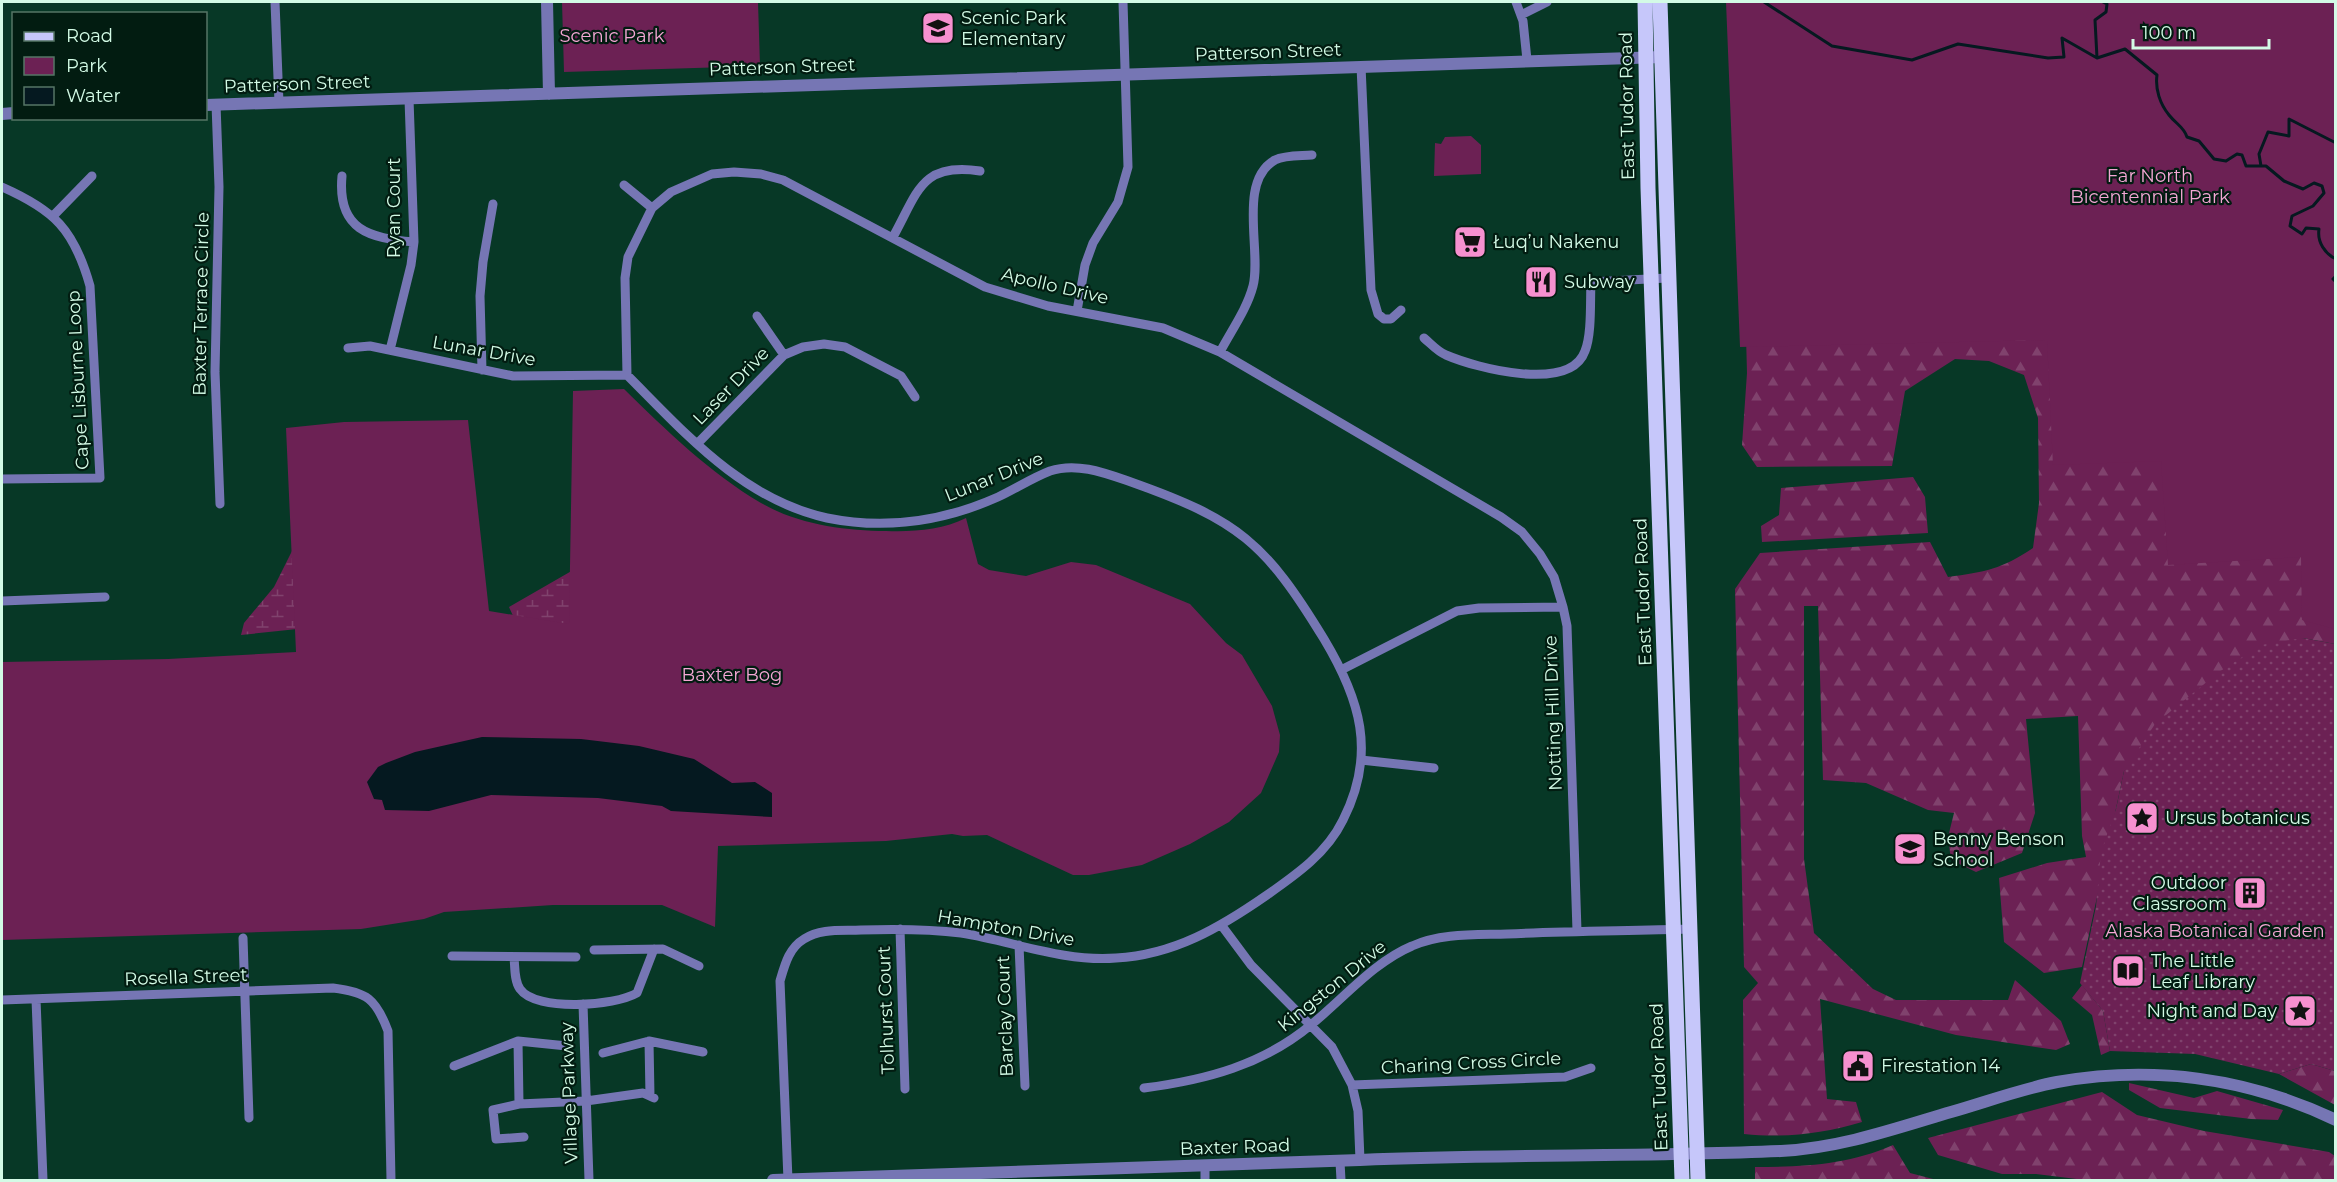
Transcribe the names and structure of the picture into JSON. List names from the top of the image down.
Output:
{
  "streets": {
    "main road": ["East Tudor Road"],
    "street": [
      "Patterson Street",
      "Ryan Court",
      "Apollo Drive",
      "Baxter Terrace Circle",
      "Lunar Drive",
      "Cape Lisburne Loop",
      "Laser Drive",
      "Notting Hill Drive",
      "Hampton Drive",
      "Rosella Street",
      "Kingston Drive",
      "Tolhurst Court",
      "Barclay Court",
      "Charing Cross Circle",
      "Village Parkway",
      "Baxter Road"
    ]
  },
  "crossings": [
    ["Patterson Street", "East Tudor Road"],
    ["Patterson Street", "Ryan Court"],
    ["Patterson Street", "Baxter Terrace Circle"],
    ["East Tudor Road", "Kingston Drive"],
    ["East Tudor Road", "Baxter Road"],
    ["Ryan Court", "Lunar Drive"],
    ["Apollo Drive", "Lunar Drive"],
    ["Apollo Drive", "Notting Hill Drive"],
    ["Lunar Drive", "Laser Drive"],
    ["Lunar Drive", "Hampton Drive"],
    ["Notting Hill Drive", "Kingston Drive"],
    ["Hampton Drive", "Tolhurst Court"],
    ["Hampton Drive", "Barclay Court"],
    ["Hampton Drive", "Baxter Road"]
  ],
  "parks": [
    "Scenic Park",
    "Far North Bicentennial Park",
    "Baxter Bog",
    "Alaska Botanical Garden"
  ],
  "places": {
    "school or university": ["Scenic Park Elementary", "Benny Benson School"],
    "supermarket": ["Łuq’u Nakenu"],
    "restaurant": ["Subway"],
    "place": ["Ursus botanicus", "Night and Day"],
    "building": ["Outdoor Classroom"],
    "library": ["The Little Leaf Library"],
    "public building": ["Firestation 14"]
  },
  "legend": ["Road", "Park", "Water"],
  "scale_bar": "100 m"
}
